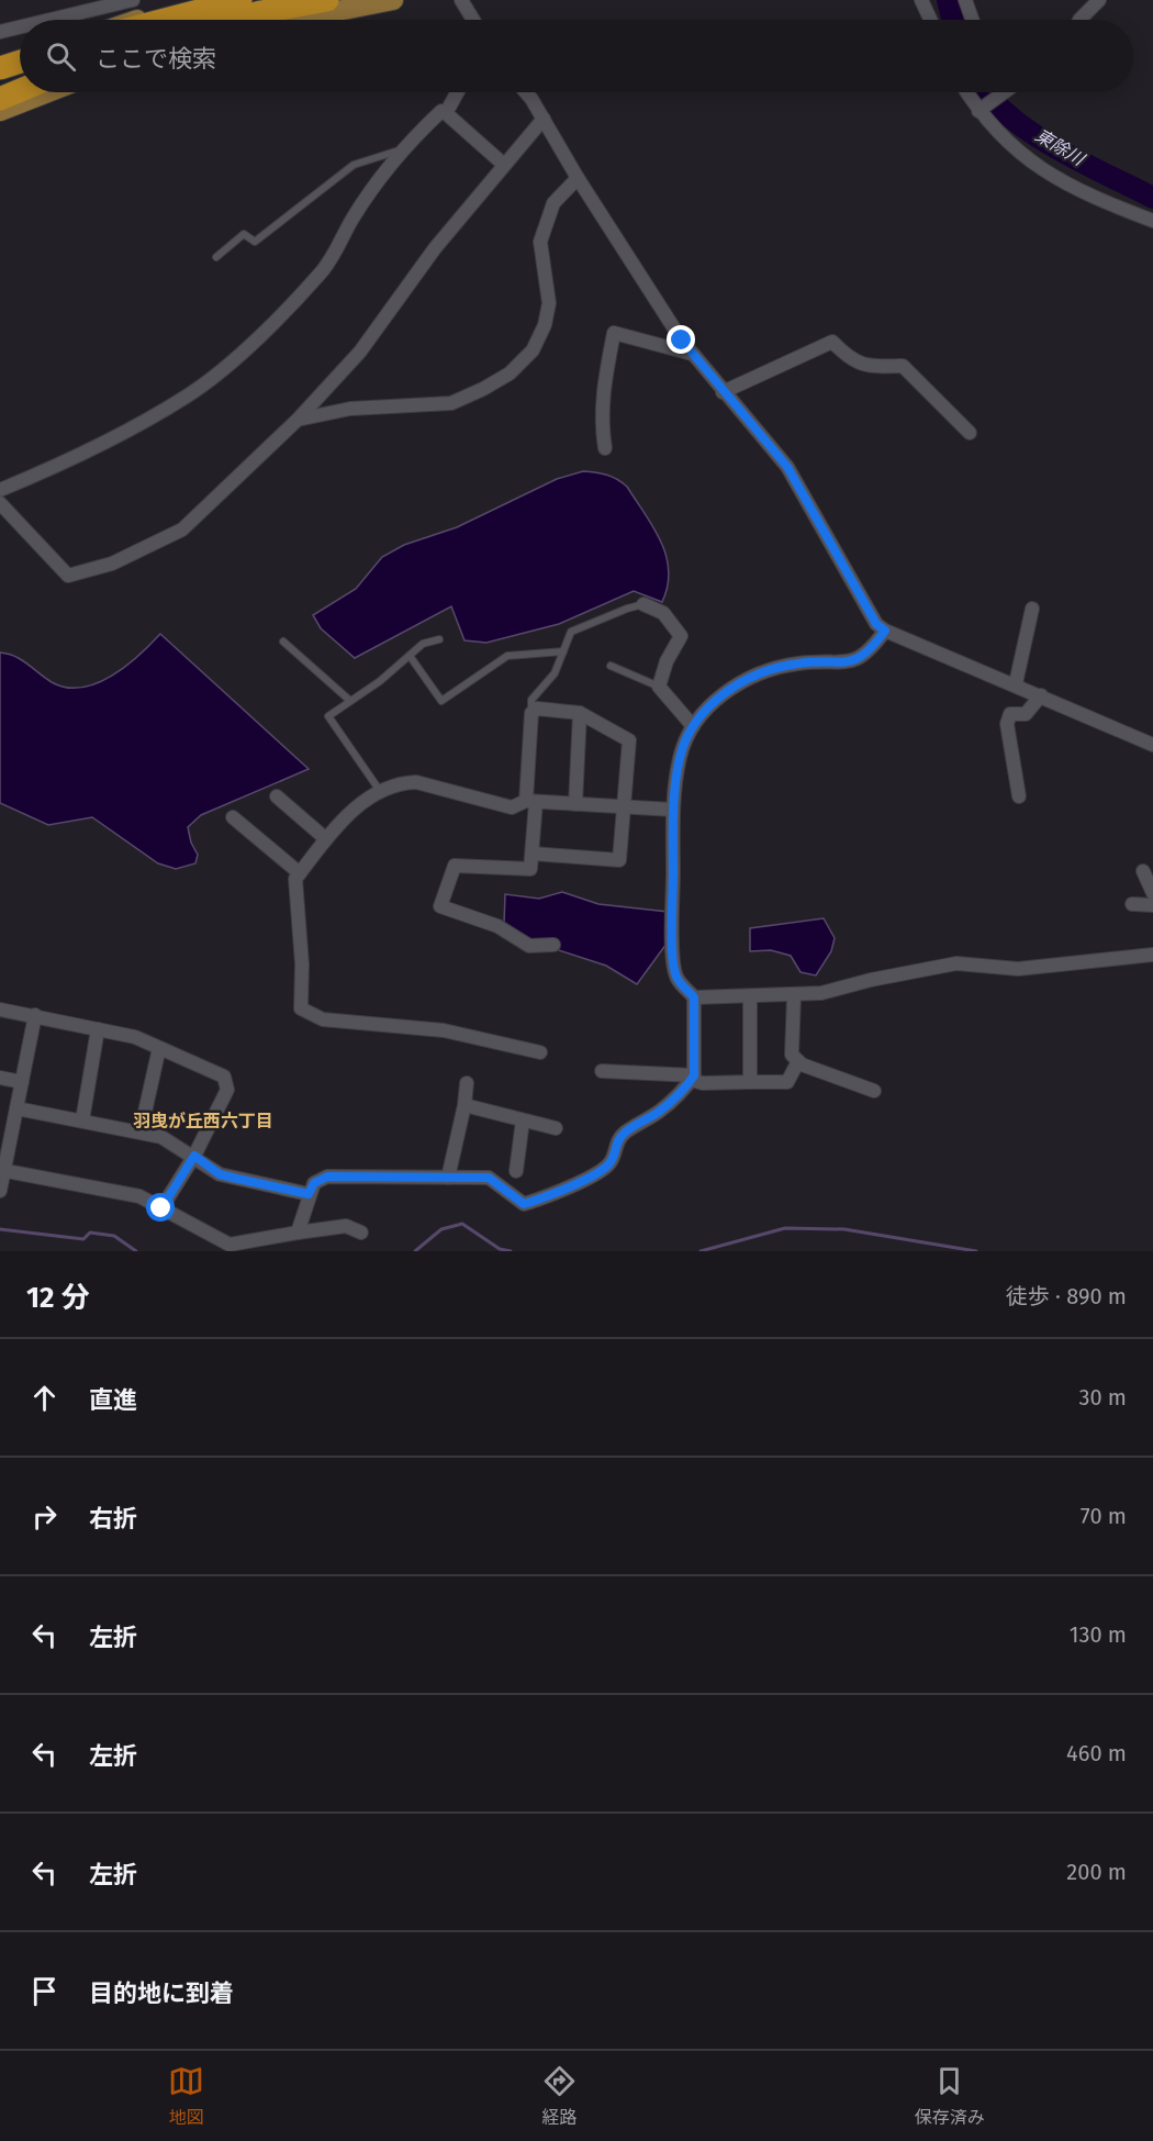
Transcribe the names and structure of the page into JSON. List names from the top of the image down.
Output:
{
  "districts": ["羽曳が丘西六丁目"],
  "water": ["東除川"],
  "page": {
    "search": "ここで検索",
    "heading": ["12 分", "徒歩 · 890 m"],
    "list": [
      ["直進", "30 m"],
      ["右折", "70 m"],
      ["左折", "130 m"],
      ["左折", "460 m"],
      ["左折", "200 m"],
      "目的地に到着"
    ],
    "nav": ["地図", "経路", "保存済み"]
  }
}
